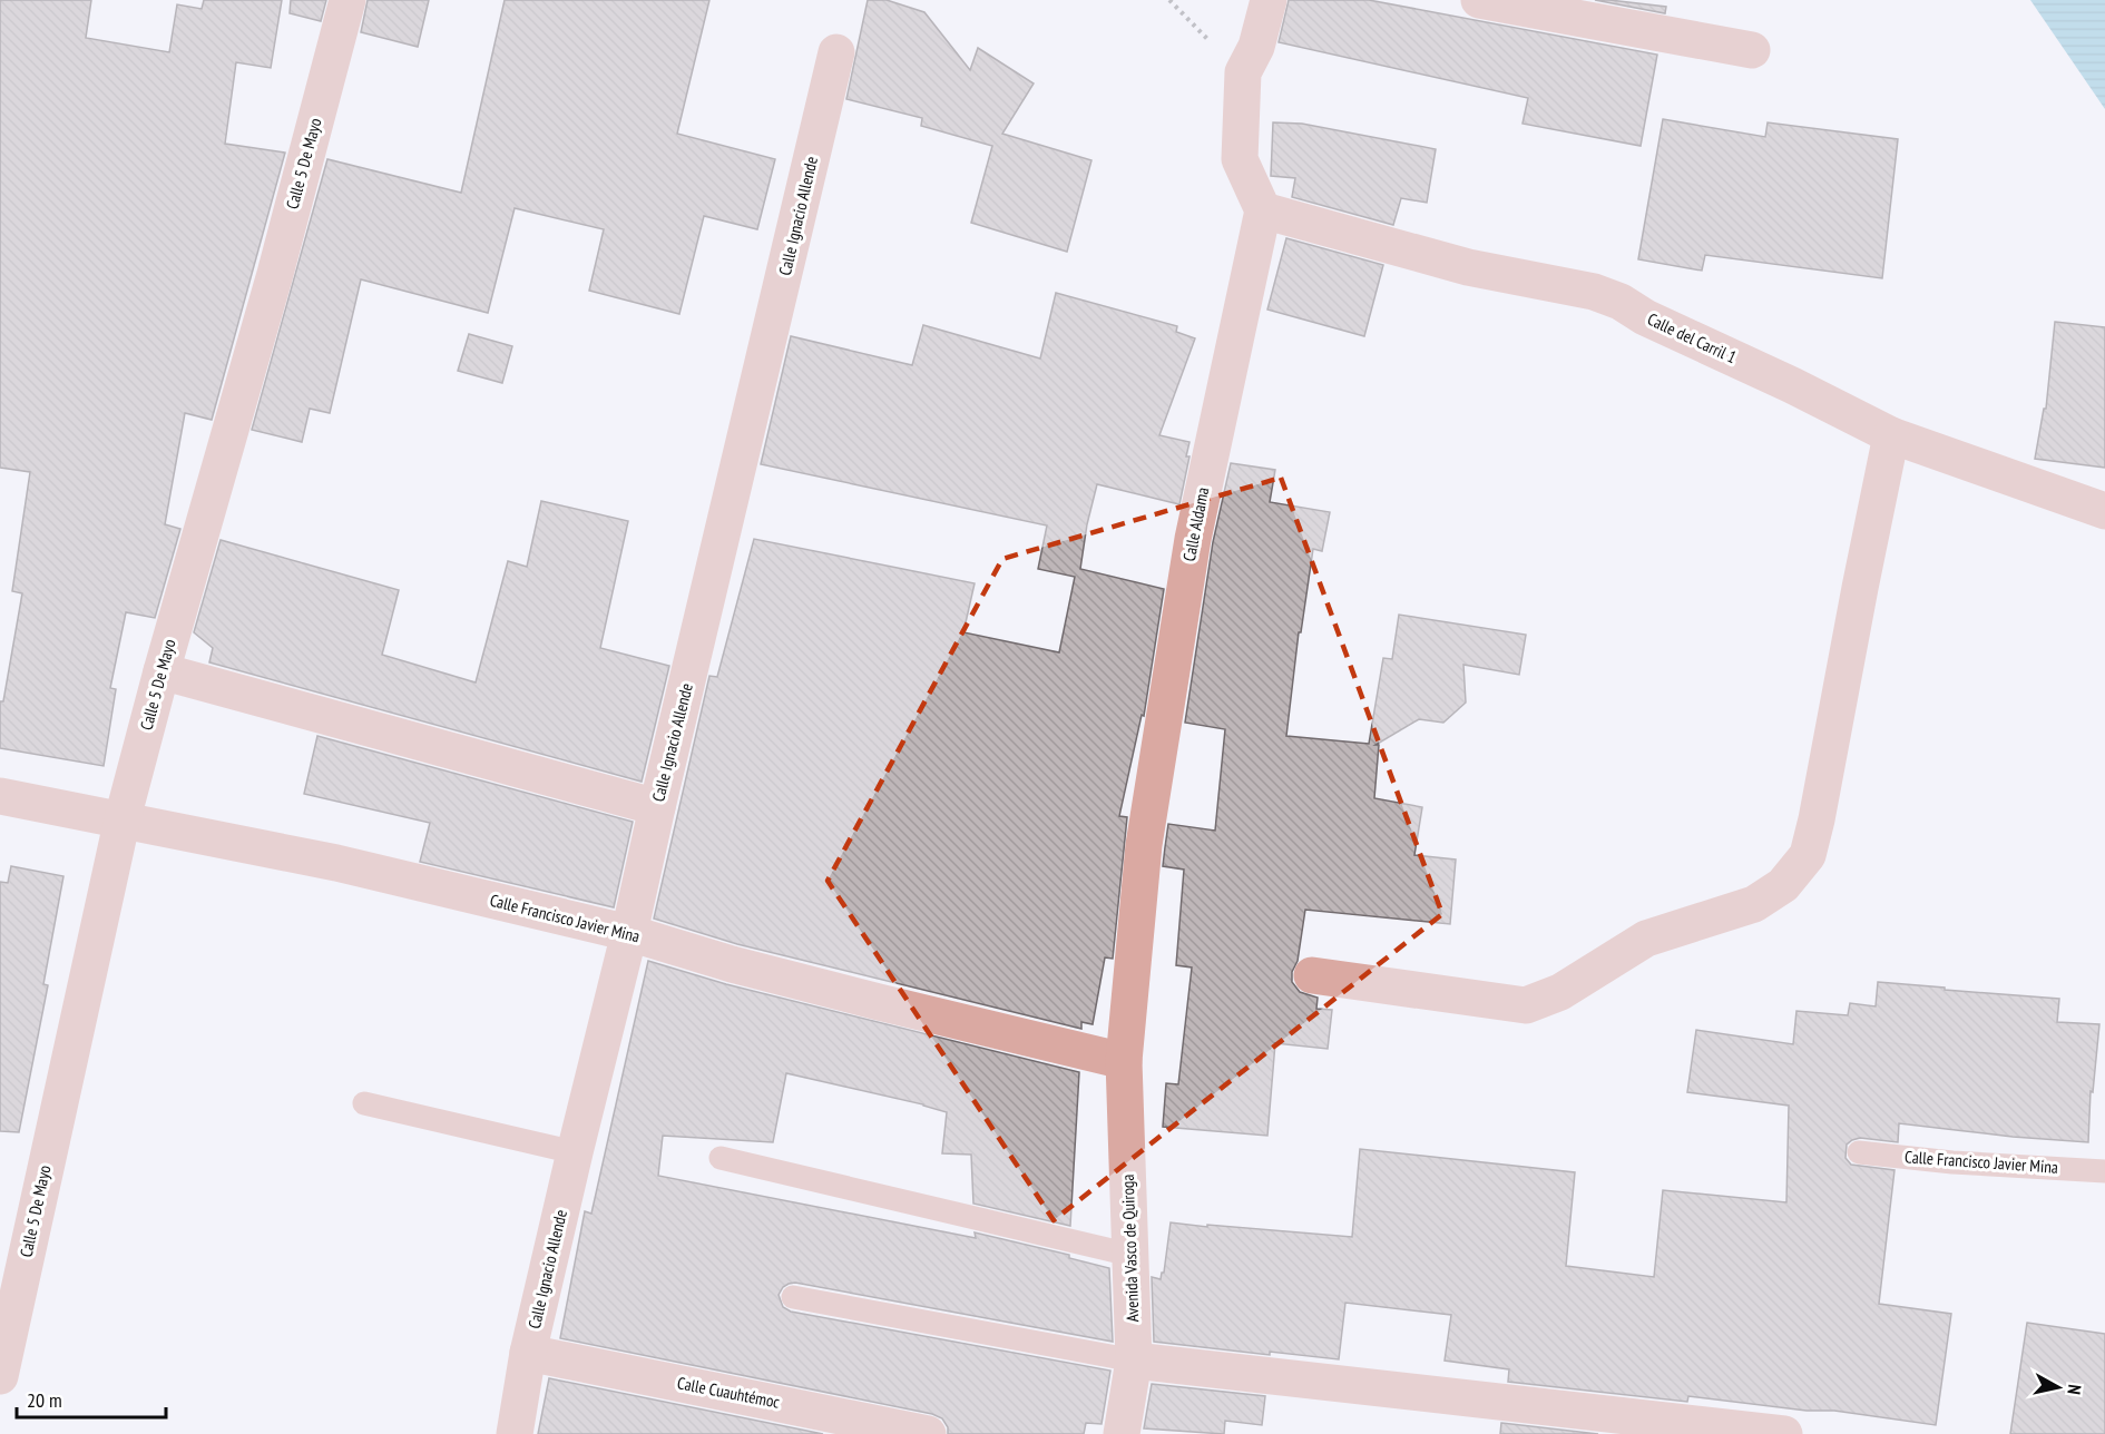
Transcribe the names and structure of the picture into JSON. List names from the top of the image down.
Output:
{
  "streets": {
    "street": [
      "Calle 5 De Mayo",
      "Calle Ignacio Allende",
      "Calle del Carril 1",
      "Calle Aldama",
      "Calle Francisco Javier Mina",
      "Avenida Vasco de Quiroga",
      "Calle Cuauhtémoc"
    ]
  },
  "crossings": [
    ["Calle 5 De Mayo", "Calle Francisco Javier Mina"],
    ["Calle Ignacio Allende", "Calle Francisco Javier Mina"],
    ["Calle Ignacio Allende", "Calle Cuauhtémoc"],
    ["Calle del Carril 1", "Calle Aldama"],
    ["Calle Aldama", "Calle Francisco Javier Mina"],
    ["Calle Aldama", "Avenida Vasco de Quiroga"],
    ["Calle Francisco Javier Mina", "Avenida Vasco de Quiroga"]
  ],
  "scale_bar": "20 m",
  "north": "right"
}
